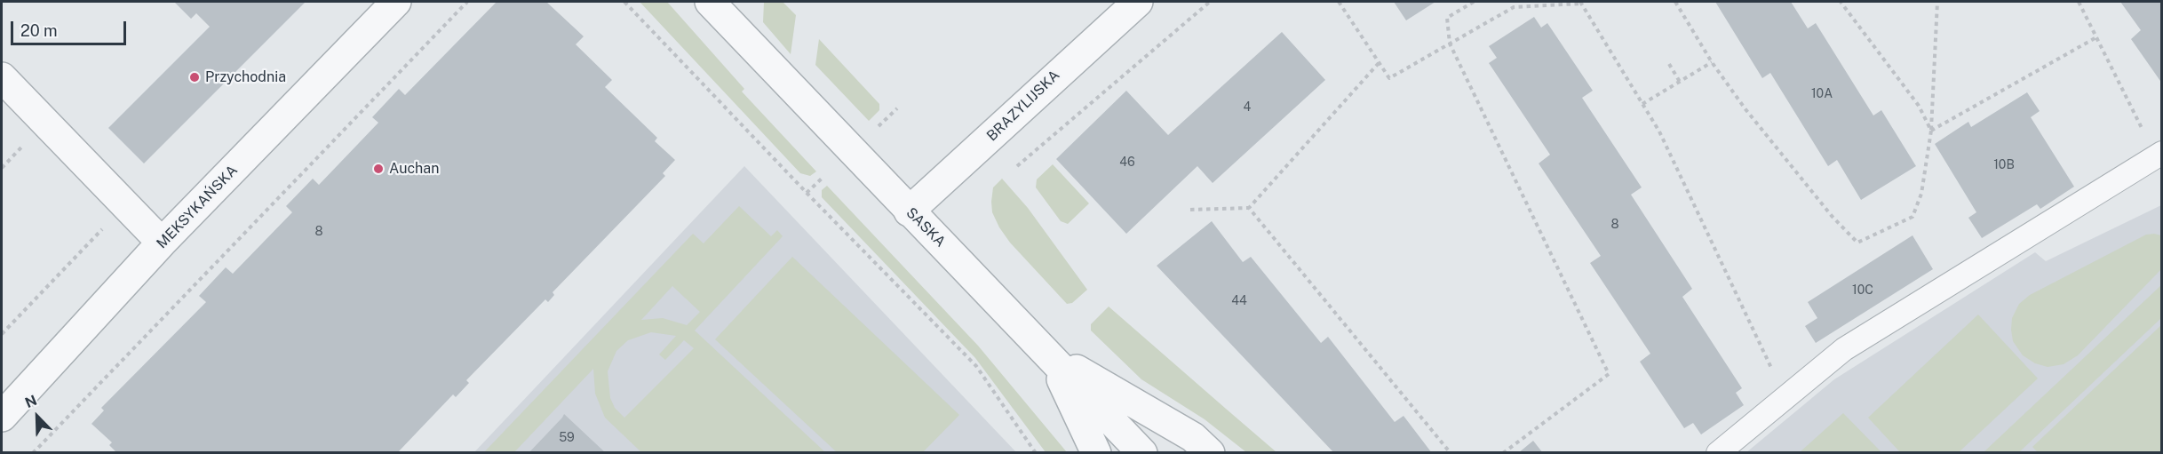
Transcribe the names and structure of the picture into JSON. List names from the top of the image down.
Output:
{
  "streets": {
    "street": ["BRAZYLIJSKA", "MEKSYKAŃSKA", "SASKA"]
  },
  "crossings": [
    ["BRAZYLIJSKA", "SASKA"]
  ],
  "places": ["Przychodnia", "Auchan"],
  "house_numbers": [
    "10A",
    "4",
    "46",
    "10B",
    "8",
    "8",
    "10C",
    "44",
    "59"
  ],
  "scale_bar": "20 m",
  "north": "top left"
}
